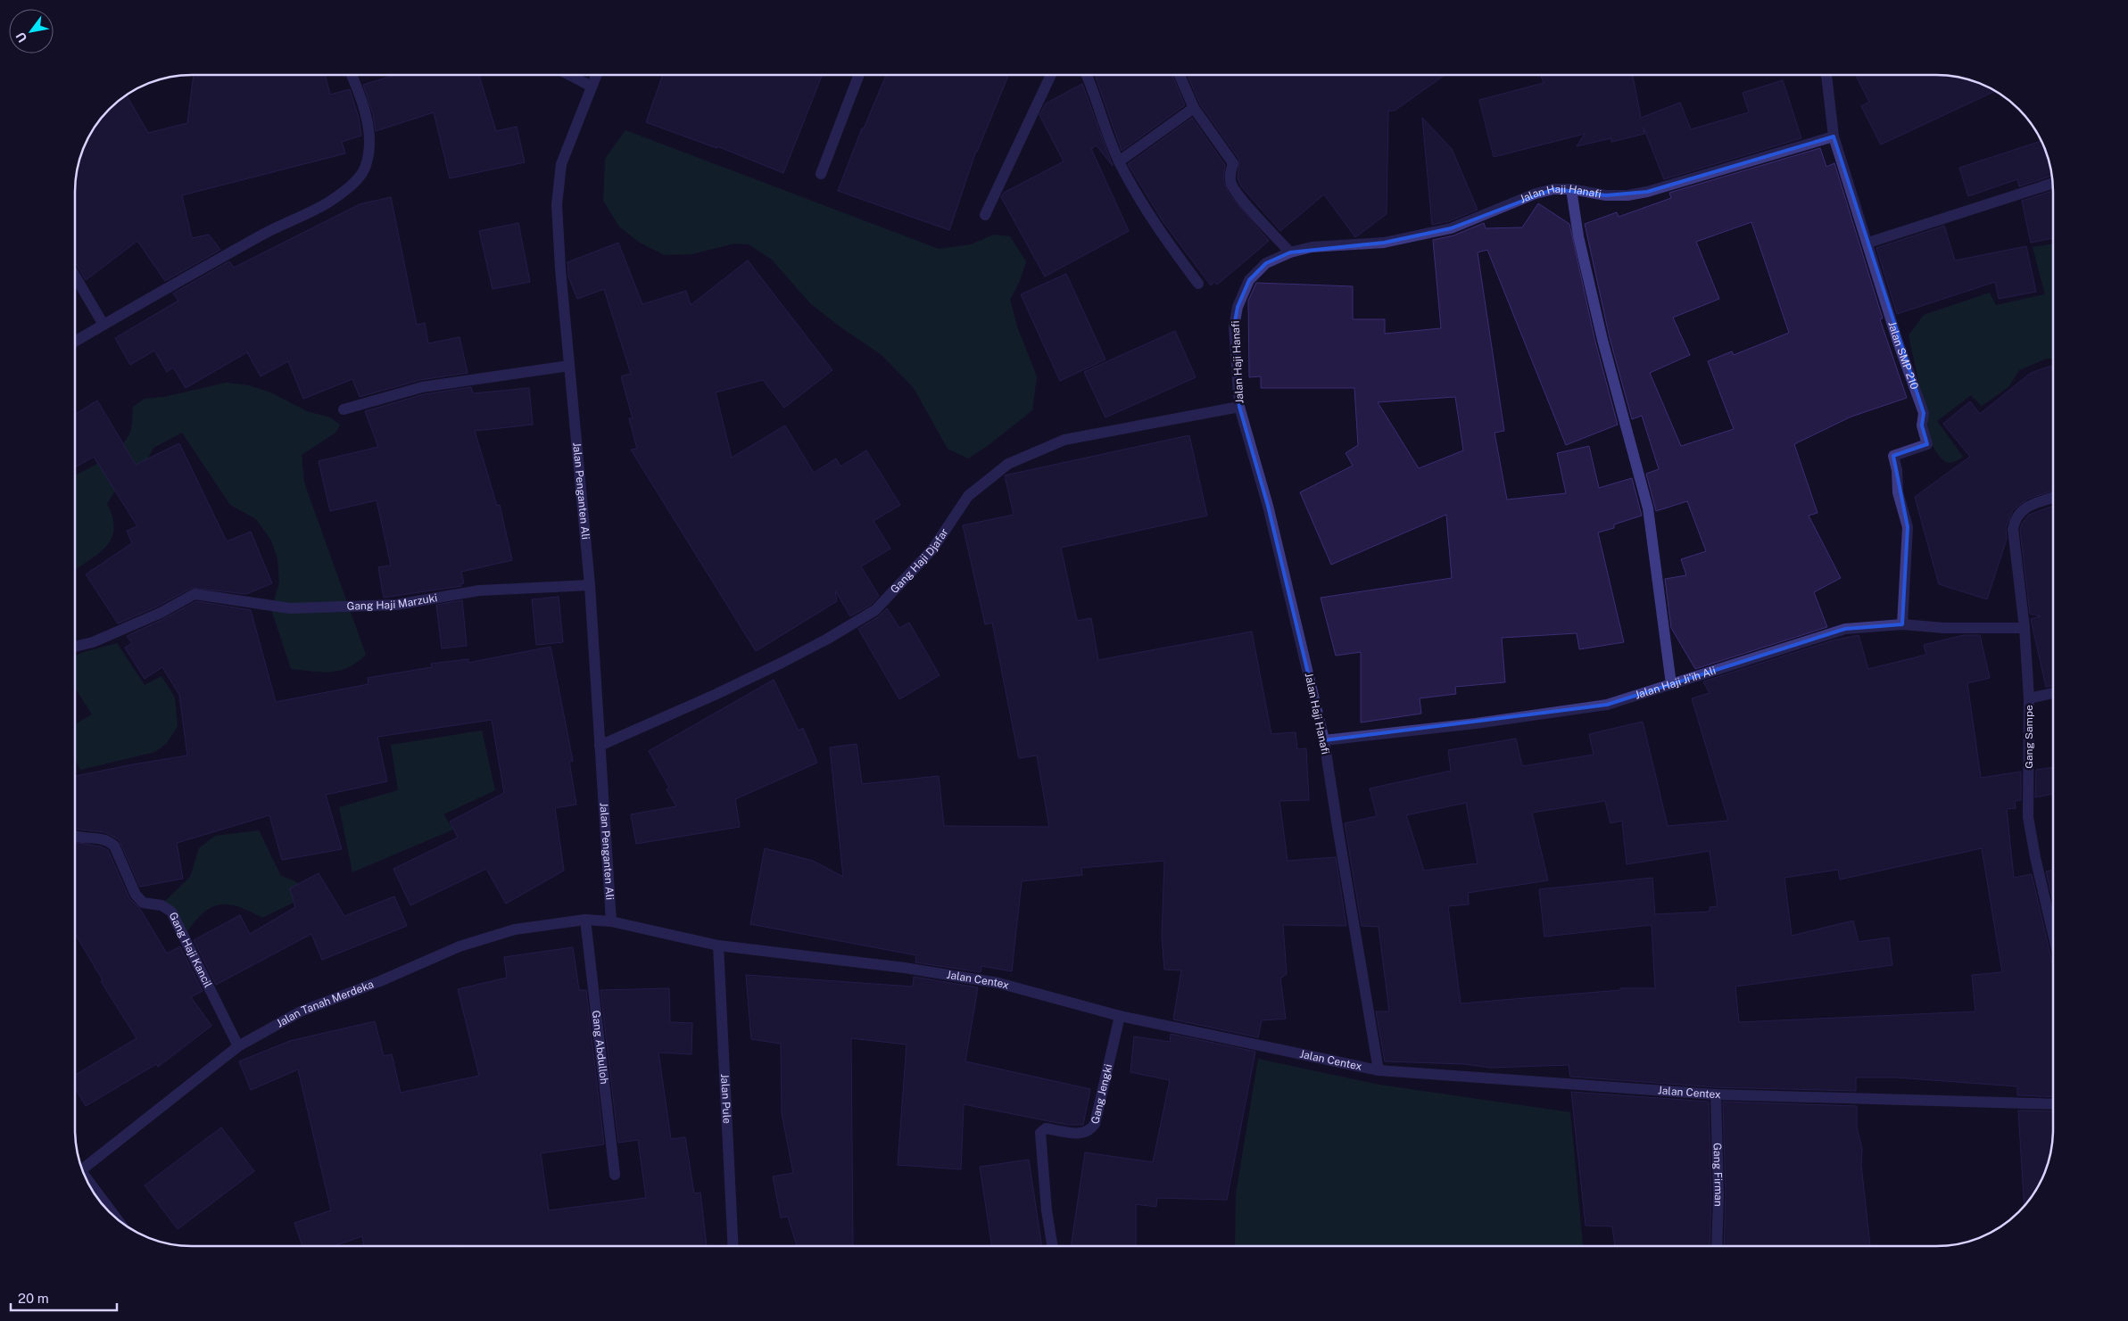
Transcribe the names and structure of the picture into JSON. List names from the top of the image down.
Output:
{
  "streets": {
    "street": [
      "Jalan Haji Hanafi",
      "Jalan SMP 210",
      "Jalan Penganten Ali",
      "Gang Haji Djafar",
      "Gang Haji Marzuki",
      "Jalan Haji Ji'ih Ali",
      "Gang Sampe",
      "Gang Haji Kancil",
      "Jalan Centex",
      "Jalan Tanah Merdeka",
      "Gang Abdulloh",
      "Gang Jengki",
      "Jalan Pule",
      "Gang Firman"
    ]
  },
  "crossings": [
    ["Jalan Haji Hanafi", "Jalan SMP 210"],
    ["Jalan Haji Hanafi", "Gang Haji Djafar"],
    ["Jalan Haji Hanafi", "Jalan Haji Ji'ih Ali"],
    ["Jalan Haji Hanafi", "Jalan Centex"],
    ["Jalan SMP 210", "Jalan Haji Ji'ih Ali"],
    ["Jalan Penganten Ali", "Gang Haji Djafar"],
    ["Jalan Penganten Ali", "Gang Haji Marzuki"],
    ["Jalan Penganten Ali", "Jalan Centex"],
    ["Jalan Penganten Ali", "Jalan Tanah Merdeka"],
    ["Jalan Haji Ji'ih Ali", "Gang Sampe"],
    ["Gang Haji Kancil", "Jalan Tanah Merdeka"],
    ["Jalan Centex", "Jalan Tanah Merdeka"],
    ["Jalan Centex", "Gang Jengki"],
    ["Jalan Centex", "Jalan Pule"],
    ["Jalan Centex", "Gang Firman"],
    ["Jalan Tanah Merdeka", "Gang Abdulloh"]
  ],
  "scale_bar": "20 m",
  "north": "bottom left"
}
